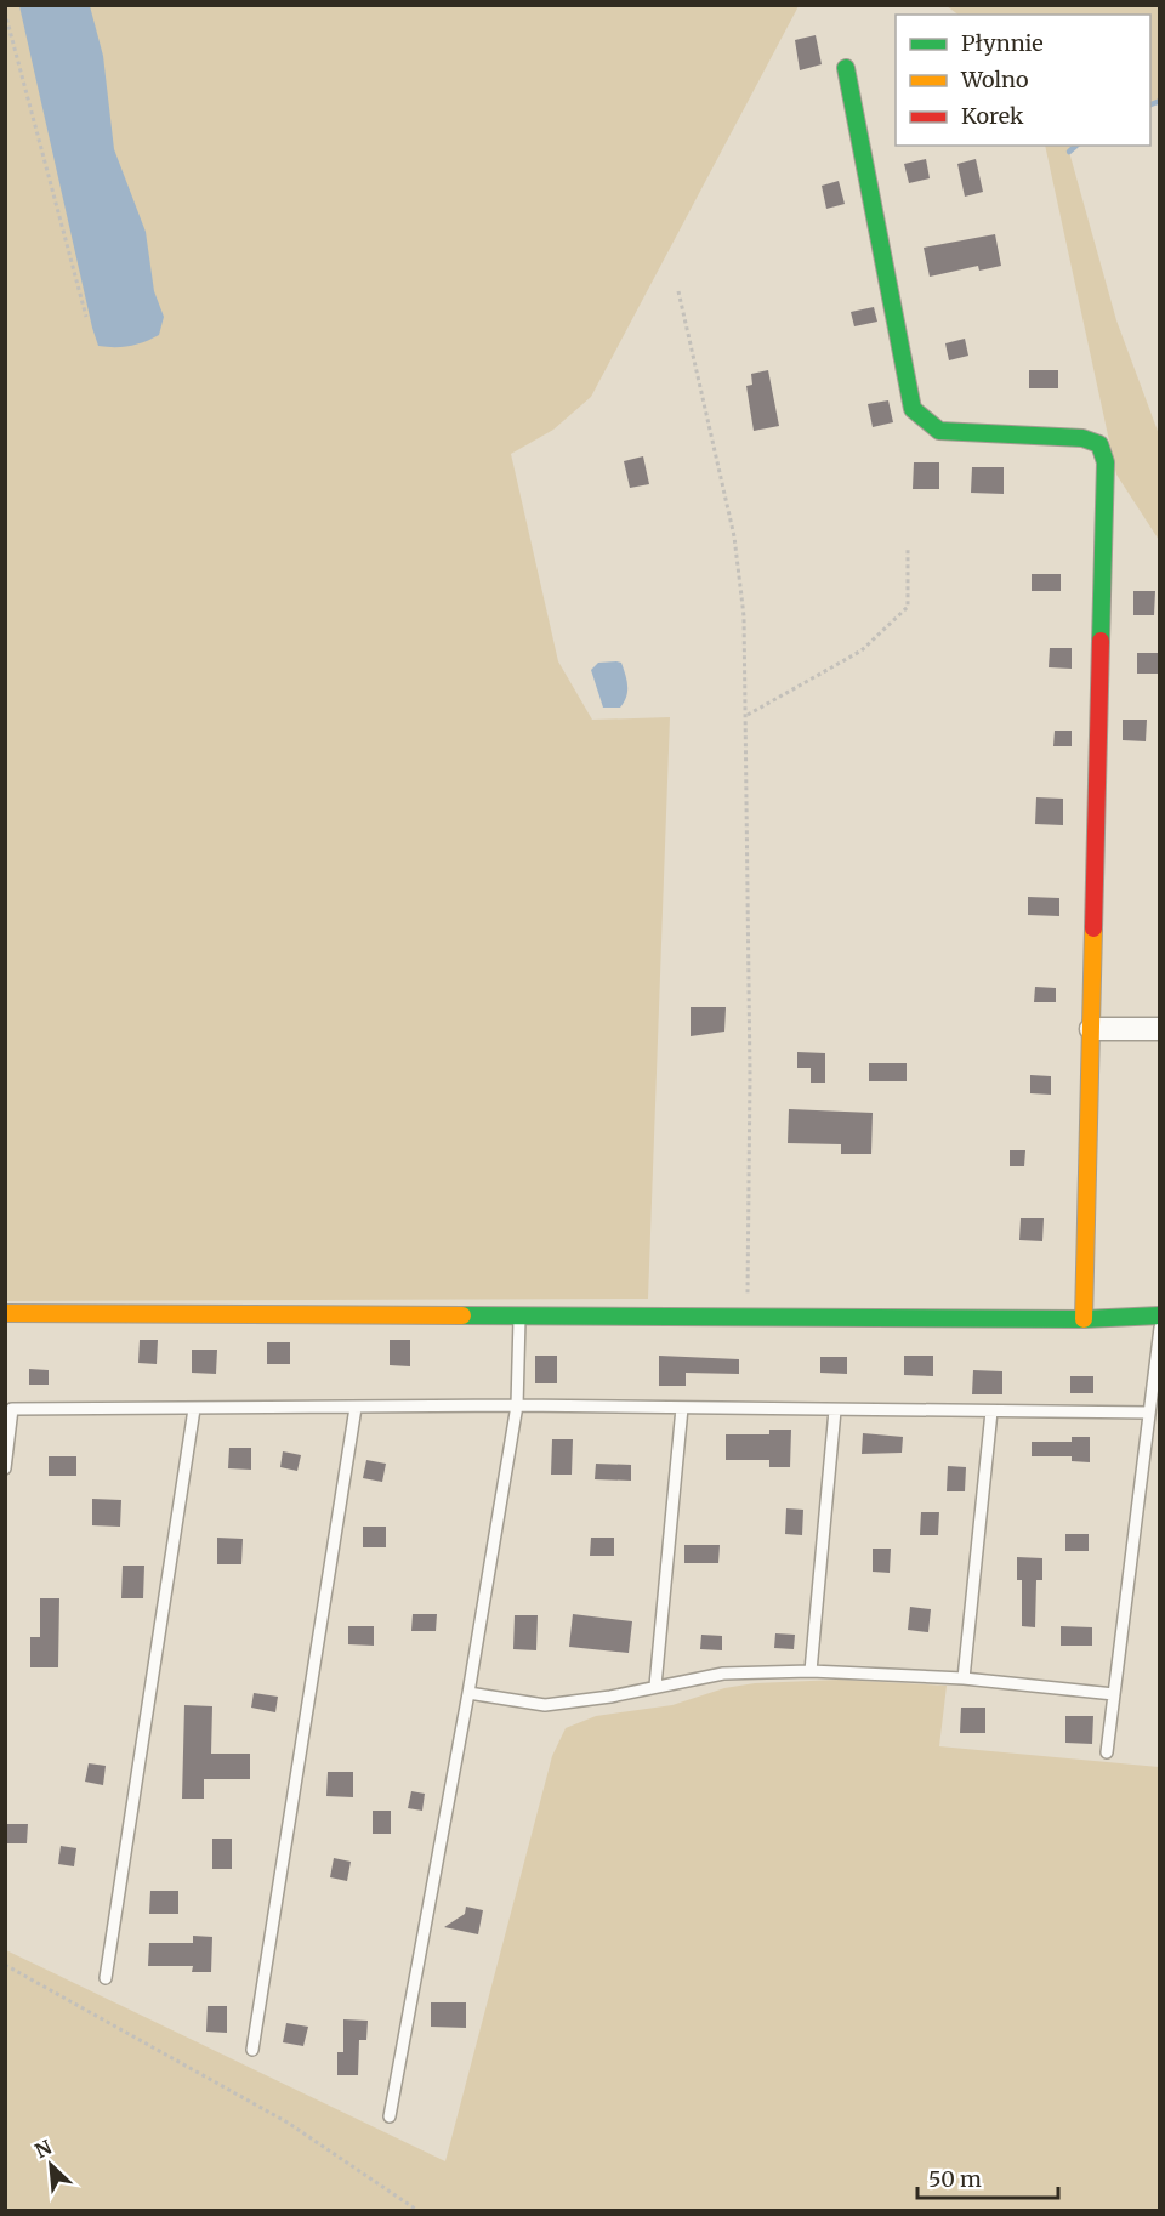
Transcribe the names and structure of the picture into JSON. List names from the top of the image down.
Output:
{
  "legend": ["Płynnie", "Wolno", "Korek"],
  "scale_bar": "50 m",
  "north": "top left"
}
